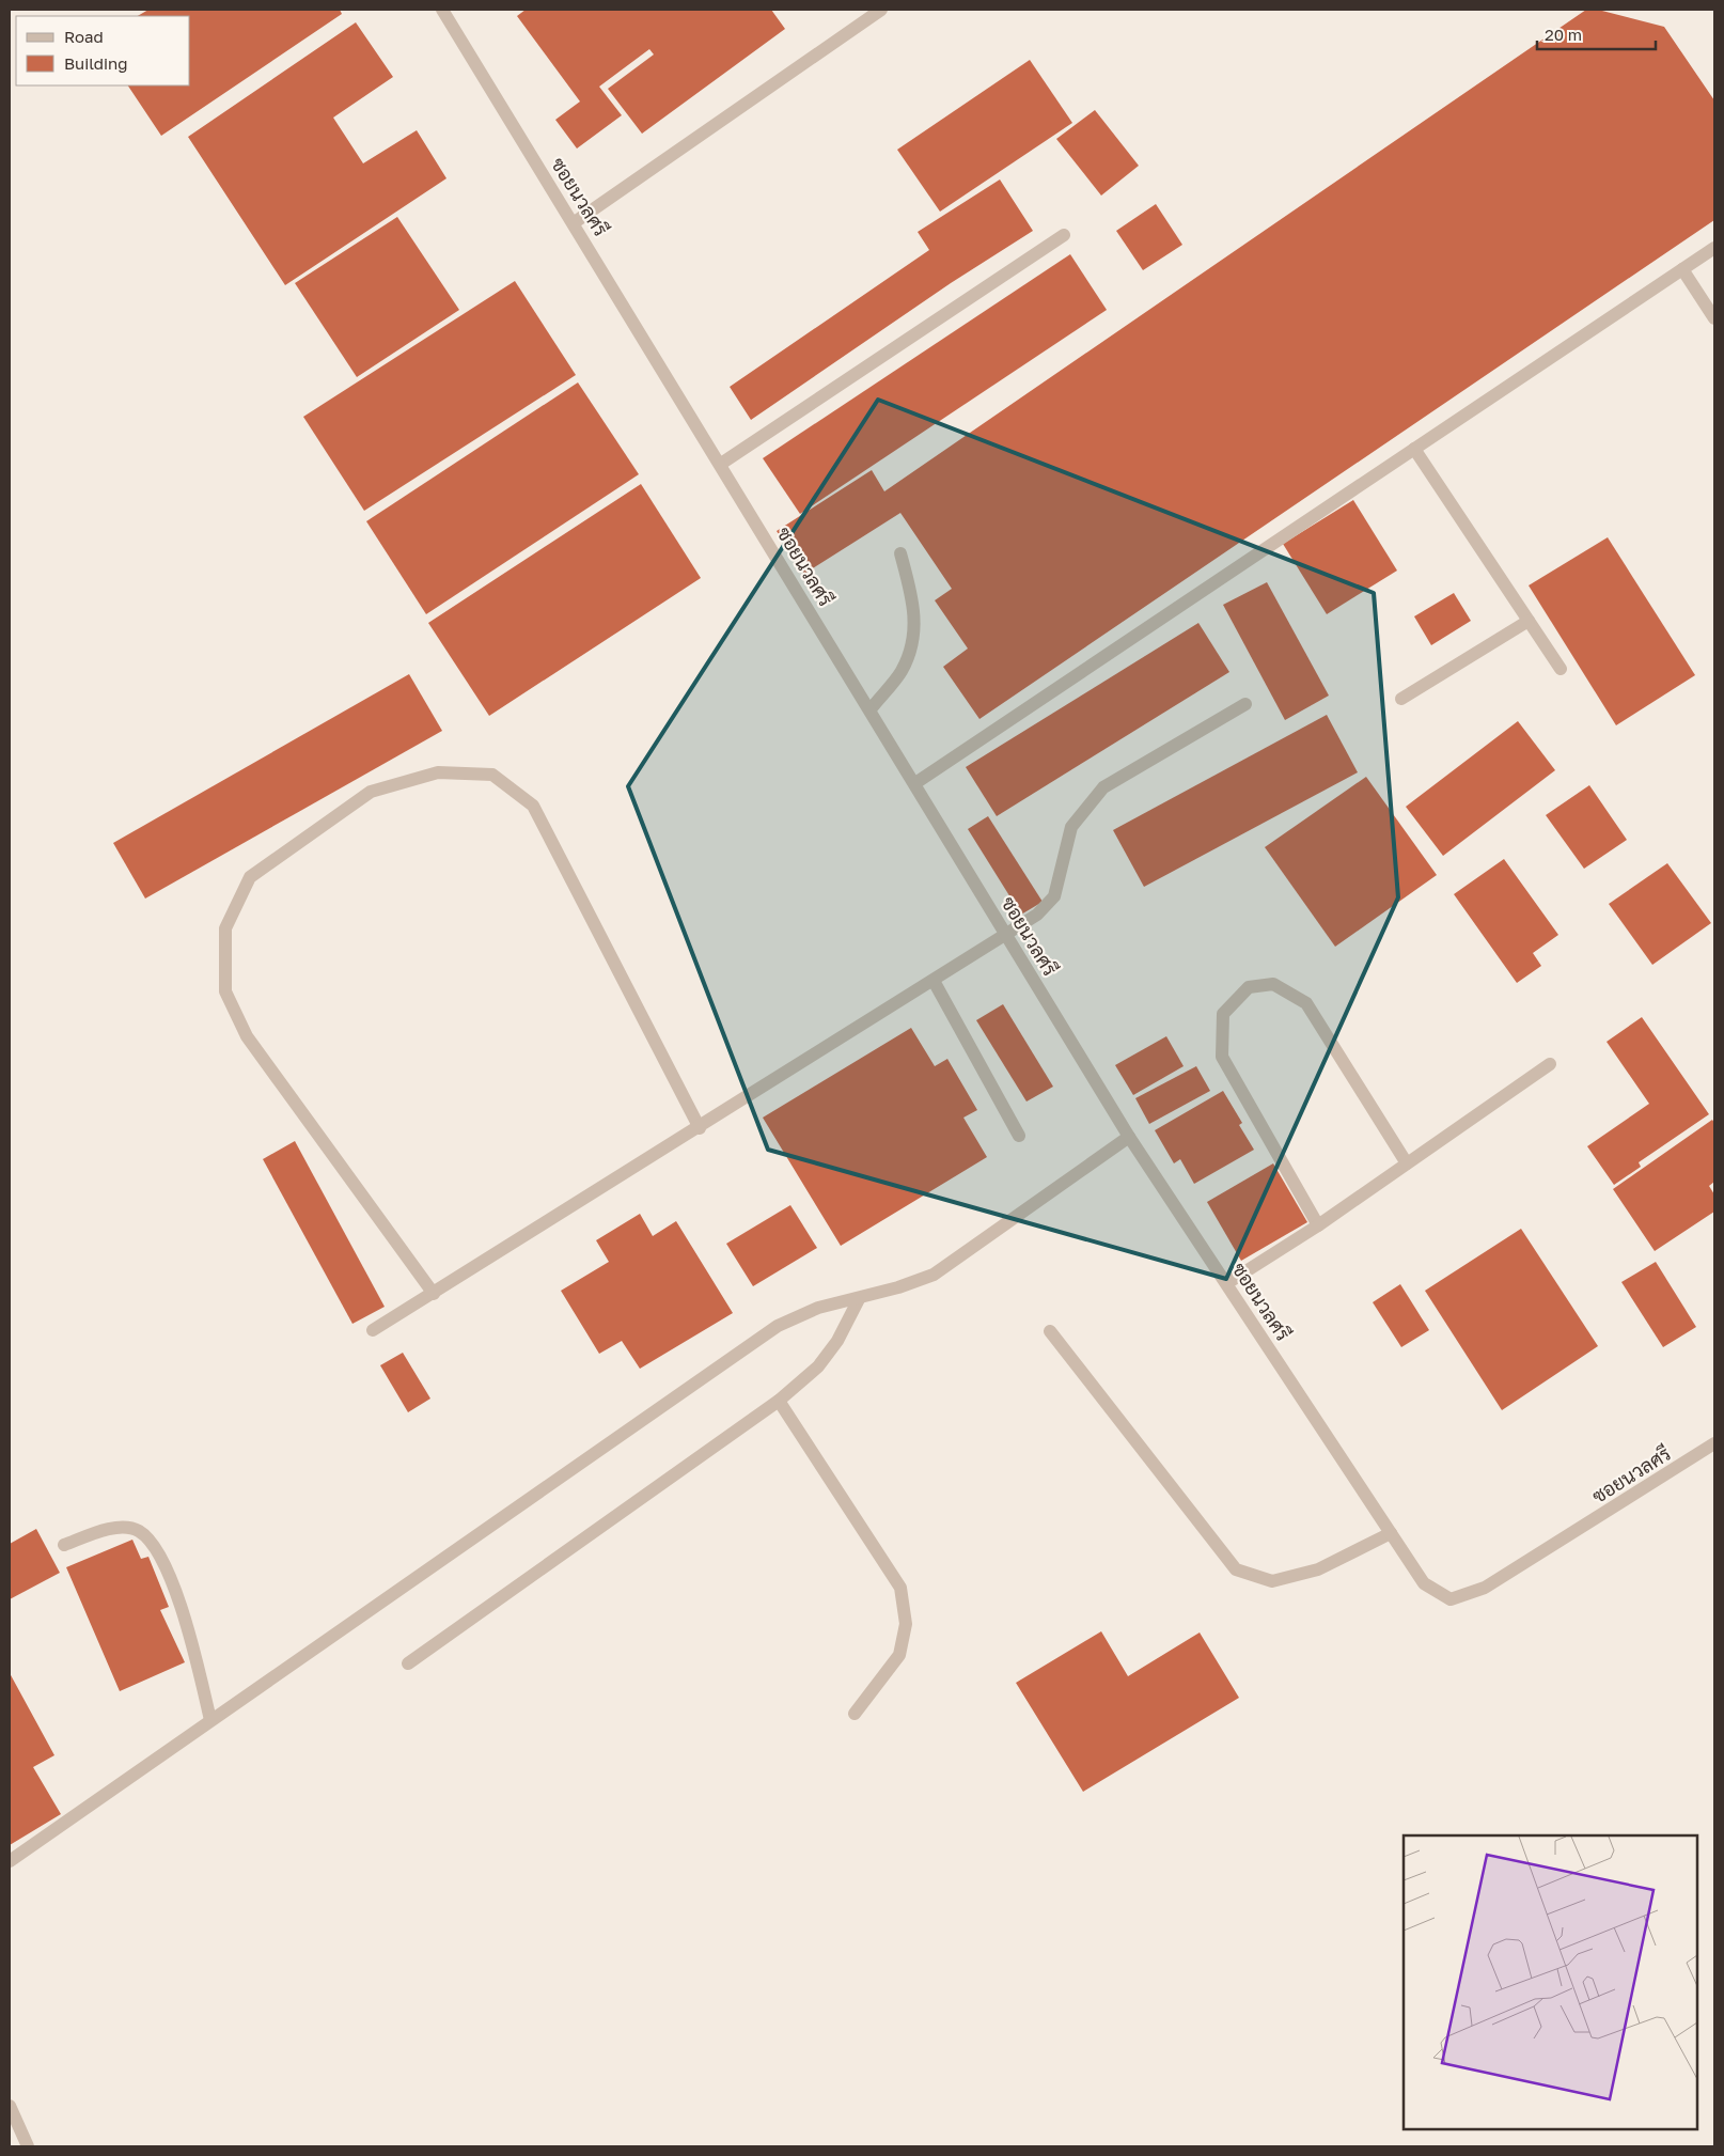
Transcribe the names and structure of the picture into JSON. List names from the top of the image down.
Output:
{
  "streets": {
    "street": ["ซอยนวลศรี"]
  },
  "legend": ["Road", "Building"],
  "scale_bar": "20 m"
}
